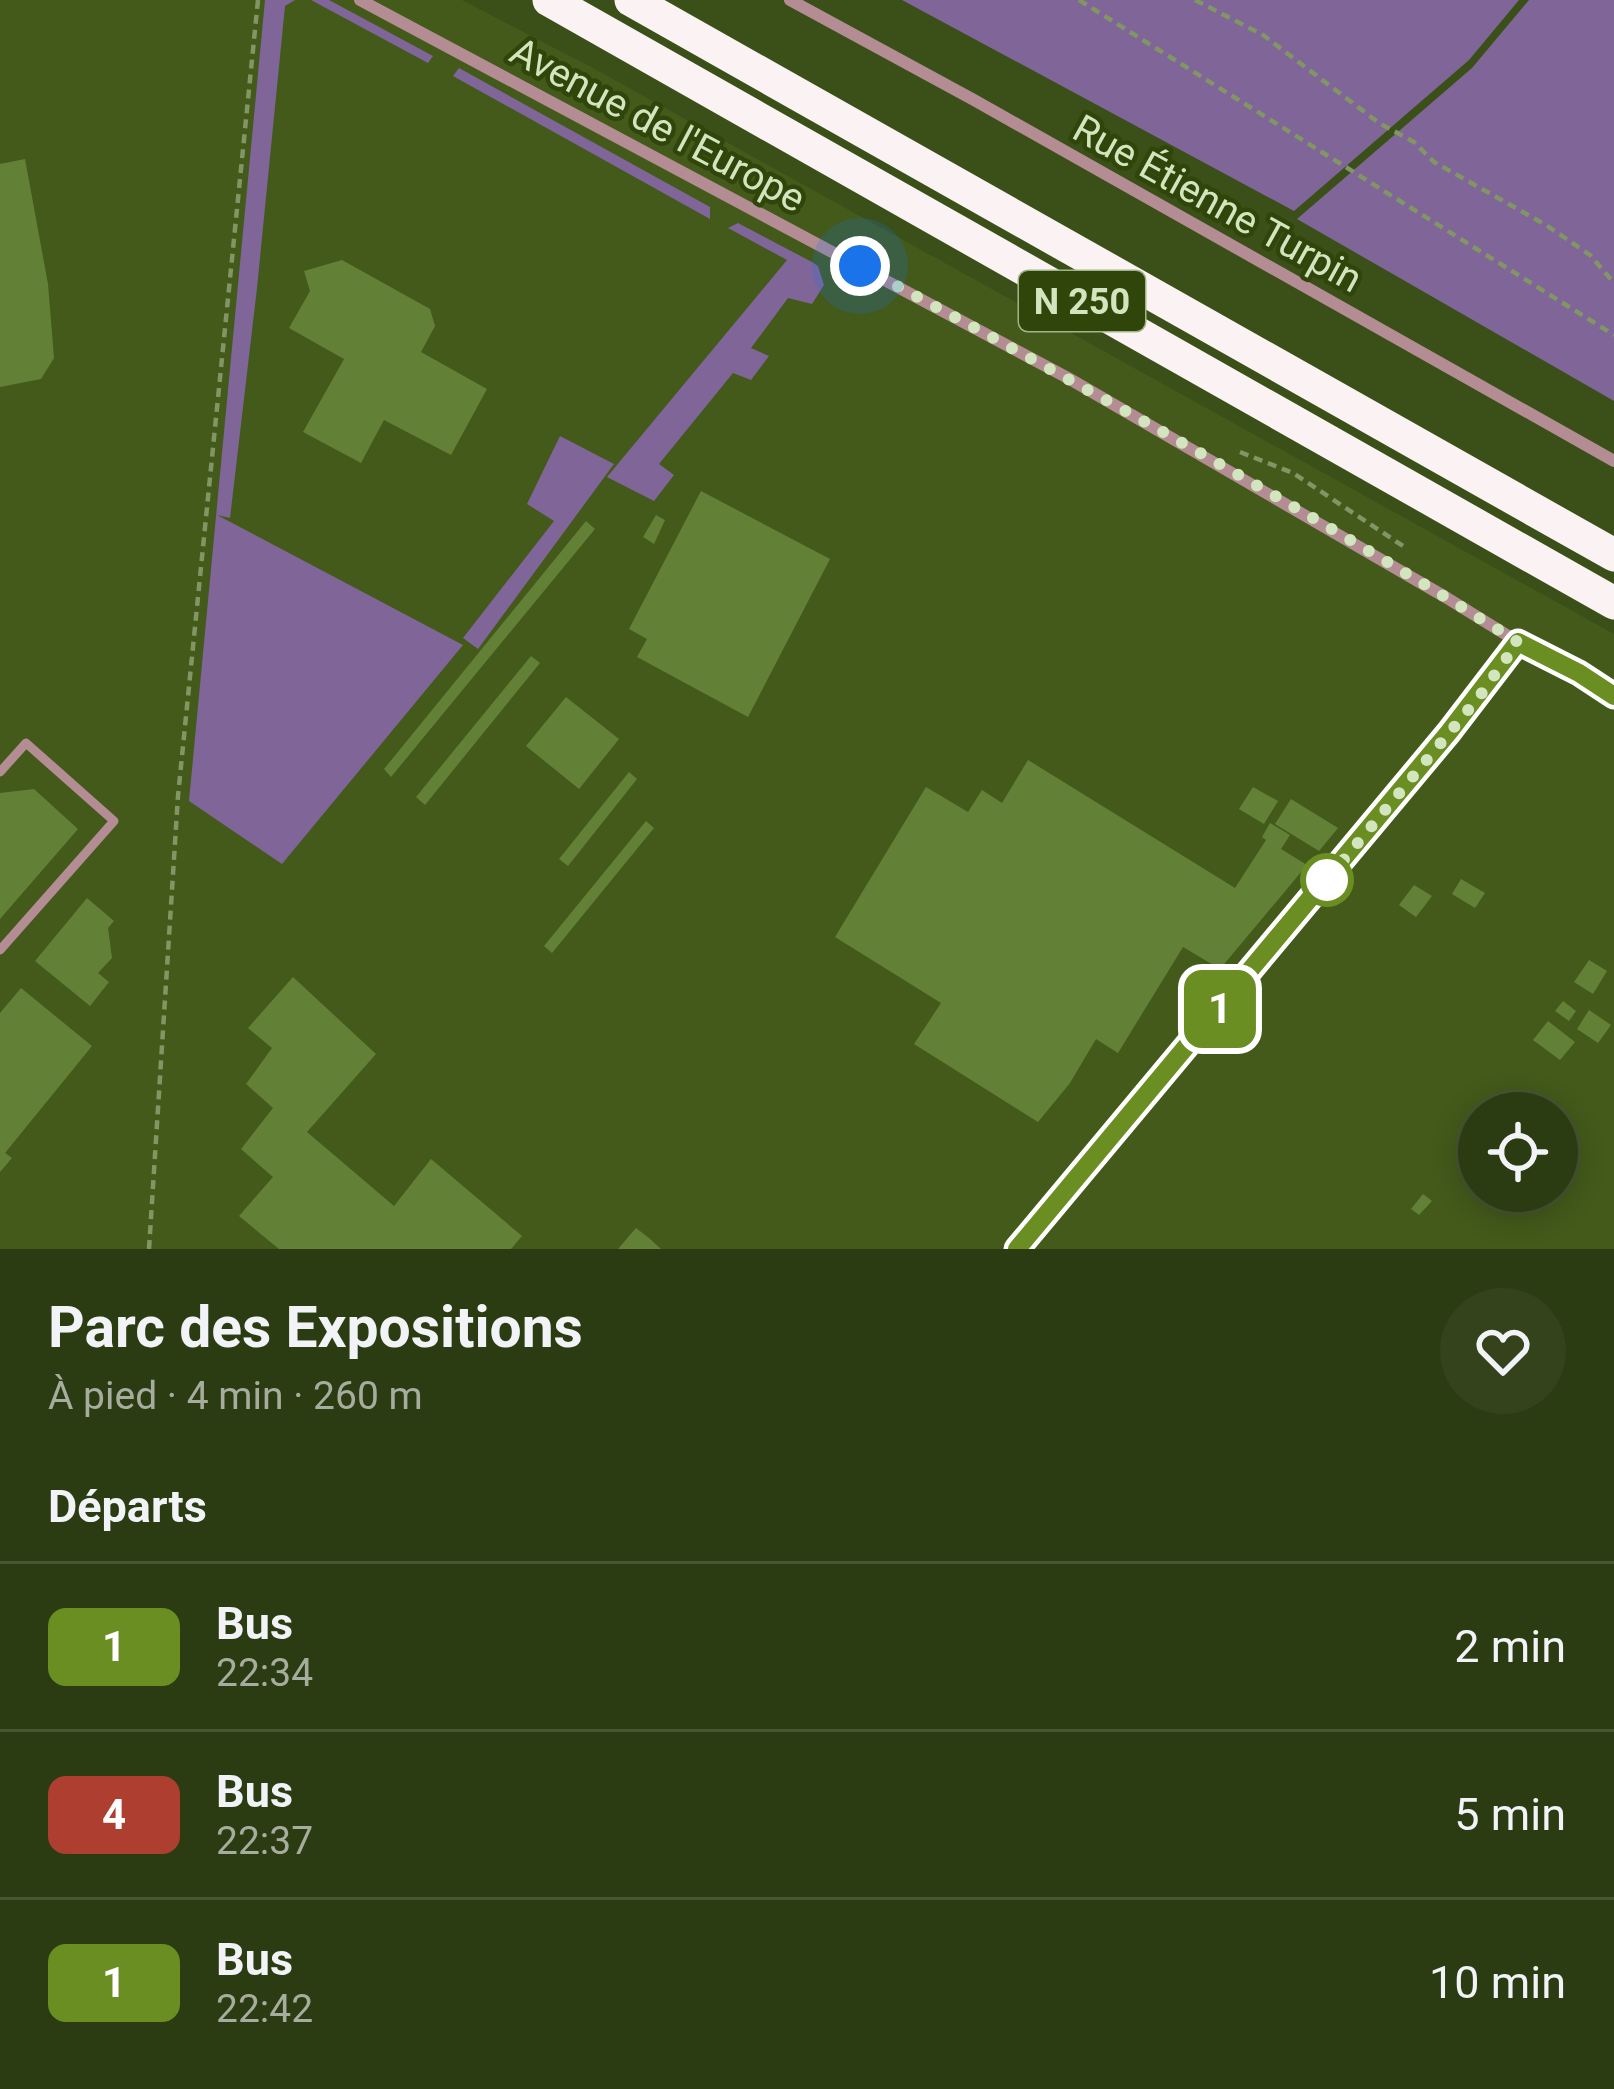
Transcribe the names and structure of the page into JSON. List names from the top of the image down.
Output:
{
  "streets": {
    "highway": ["N 250"],
    "street": ["Avenue de l'Europe", "Rue Étienne Turpin"]
  },
  "lines": ["bus line 1"],
  "page": {
    "on_map": "1",
    "heading": [
      ["Parc des Expositions", "À pied · 4 min · 260 m"],
      "Départs"
    ],
    "list": [
      {
        "mark": "1",
        "name": "Bus",
        "note": "22:34",
        "value": "2 min"
      },
      {
        "mark": "4",
        "name": "Bus",
        "note": "22:37",
        "value": "5 min"
      },
      {
        "mark": "1",
        "name": "Bus",
        "note": "22:42",
        "value": "10 min"
      }
    ]
  }
}
